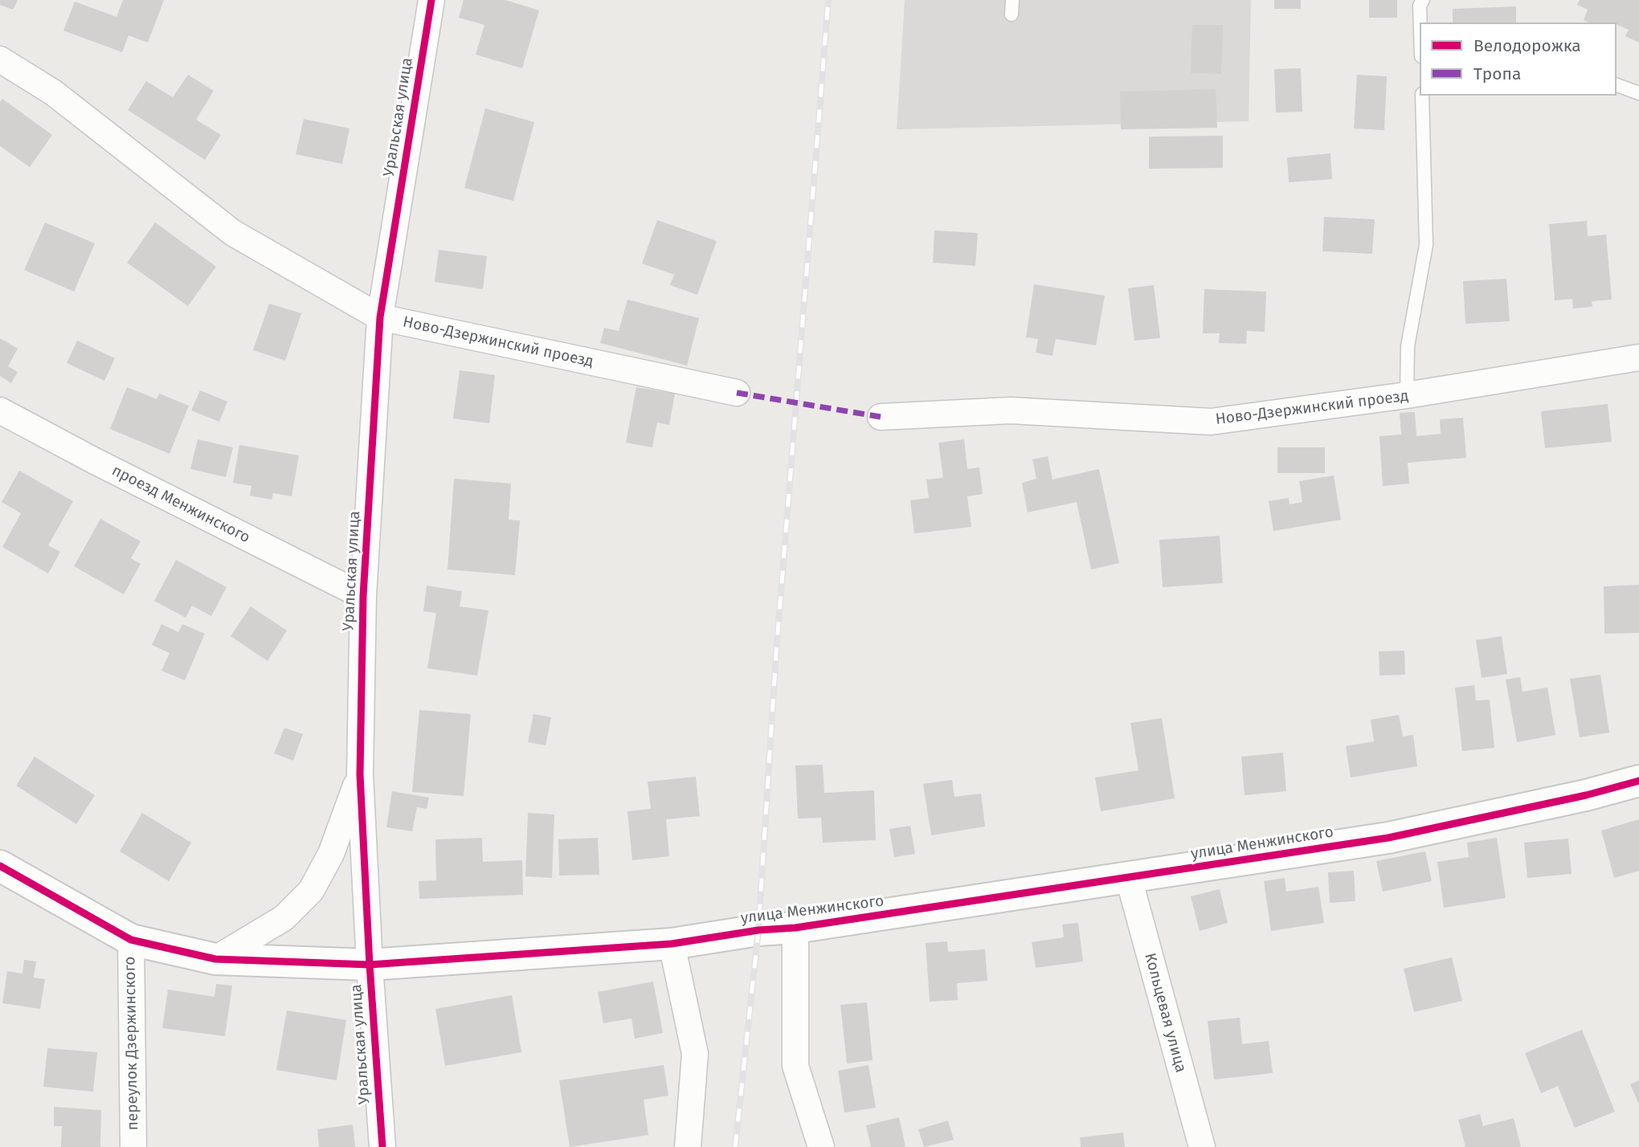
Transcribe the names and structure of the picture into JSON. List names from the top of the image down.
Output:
{
  "streets": {
    "street": [
      "Уральская улица",
      "Ново-Дзержинский проезд",
      "проезд Менжинского",
      "улица Менжинского",
      "Кольцевая улица",
      "переулок Дзержинского"
    ]
  },
  "crossings": [
    ["Уральская улица", "Ново-Дзержинский проезд"],
    ["Уральская улица", "проезд Менжинского"],
    ["Уральская улица", "улица Менжинского"],
    ["улица Менжинского", "Кольцевая улица"],
    ["улица Менжинского", "переулок Дзержинского"]
  ],
  "legend": ["Велодорожка", "Тропа"]
}
